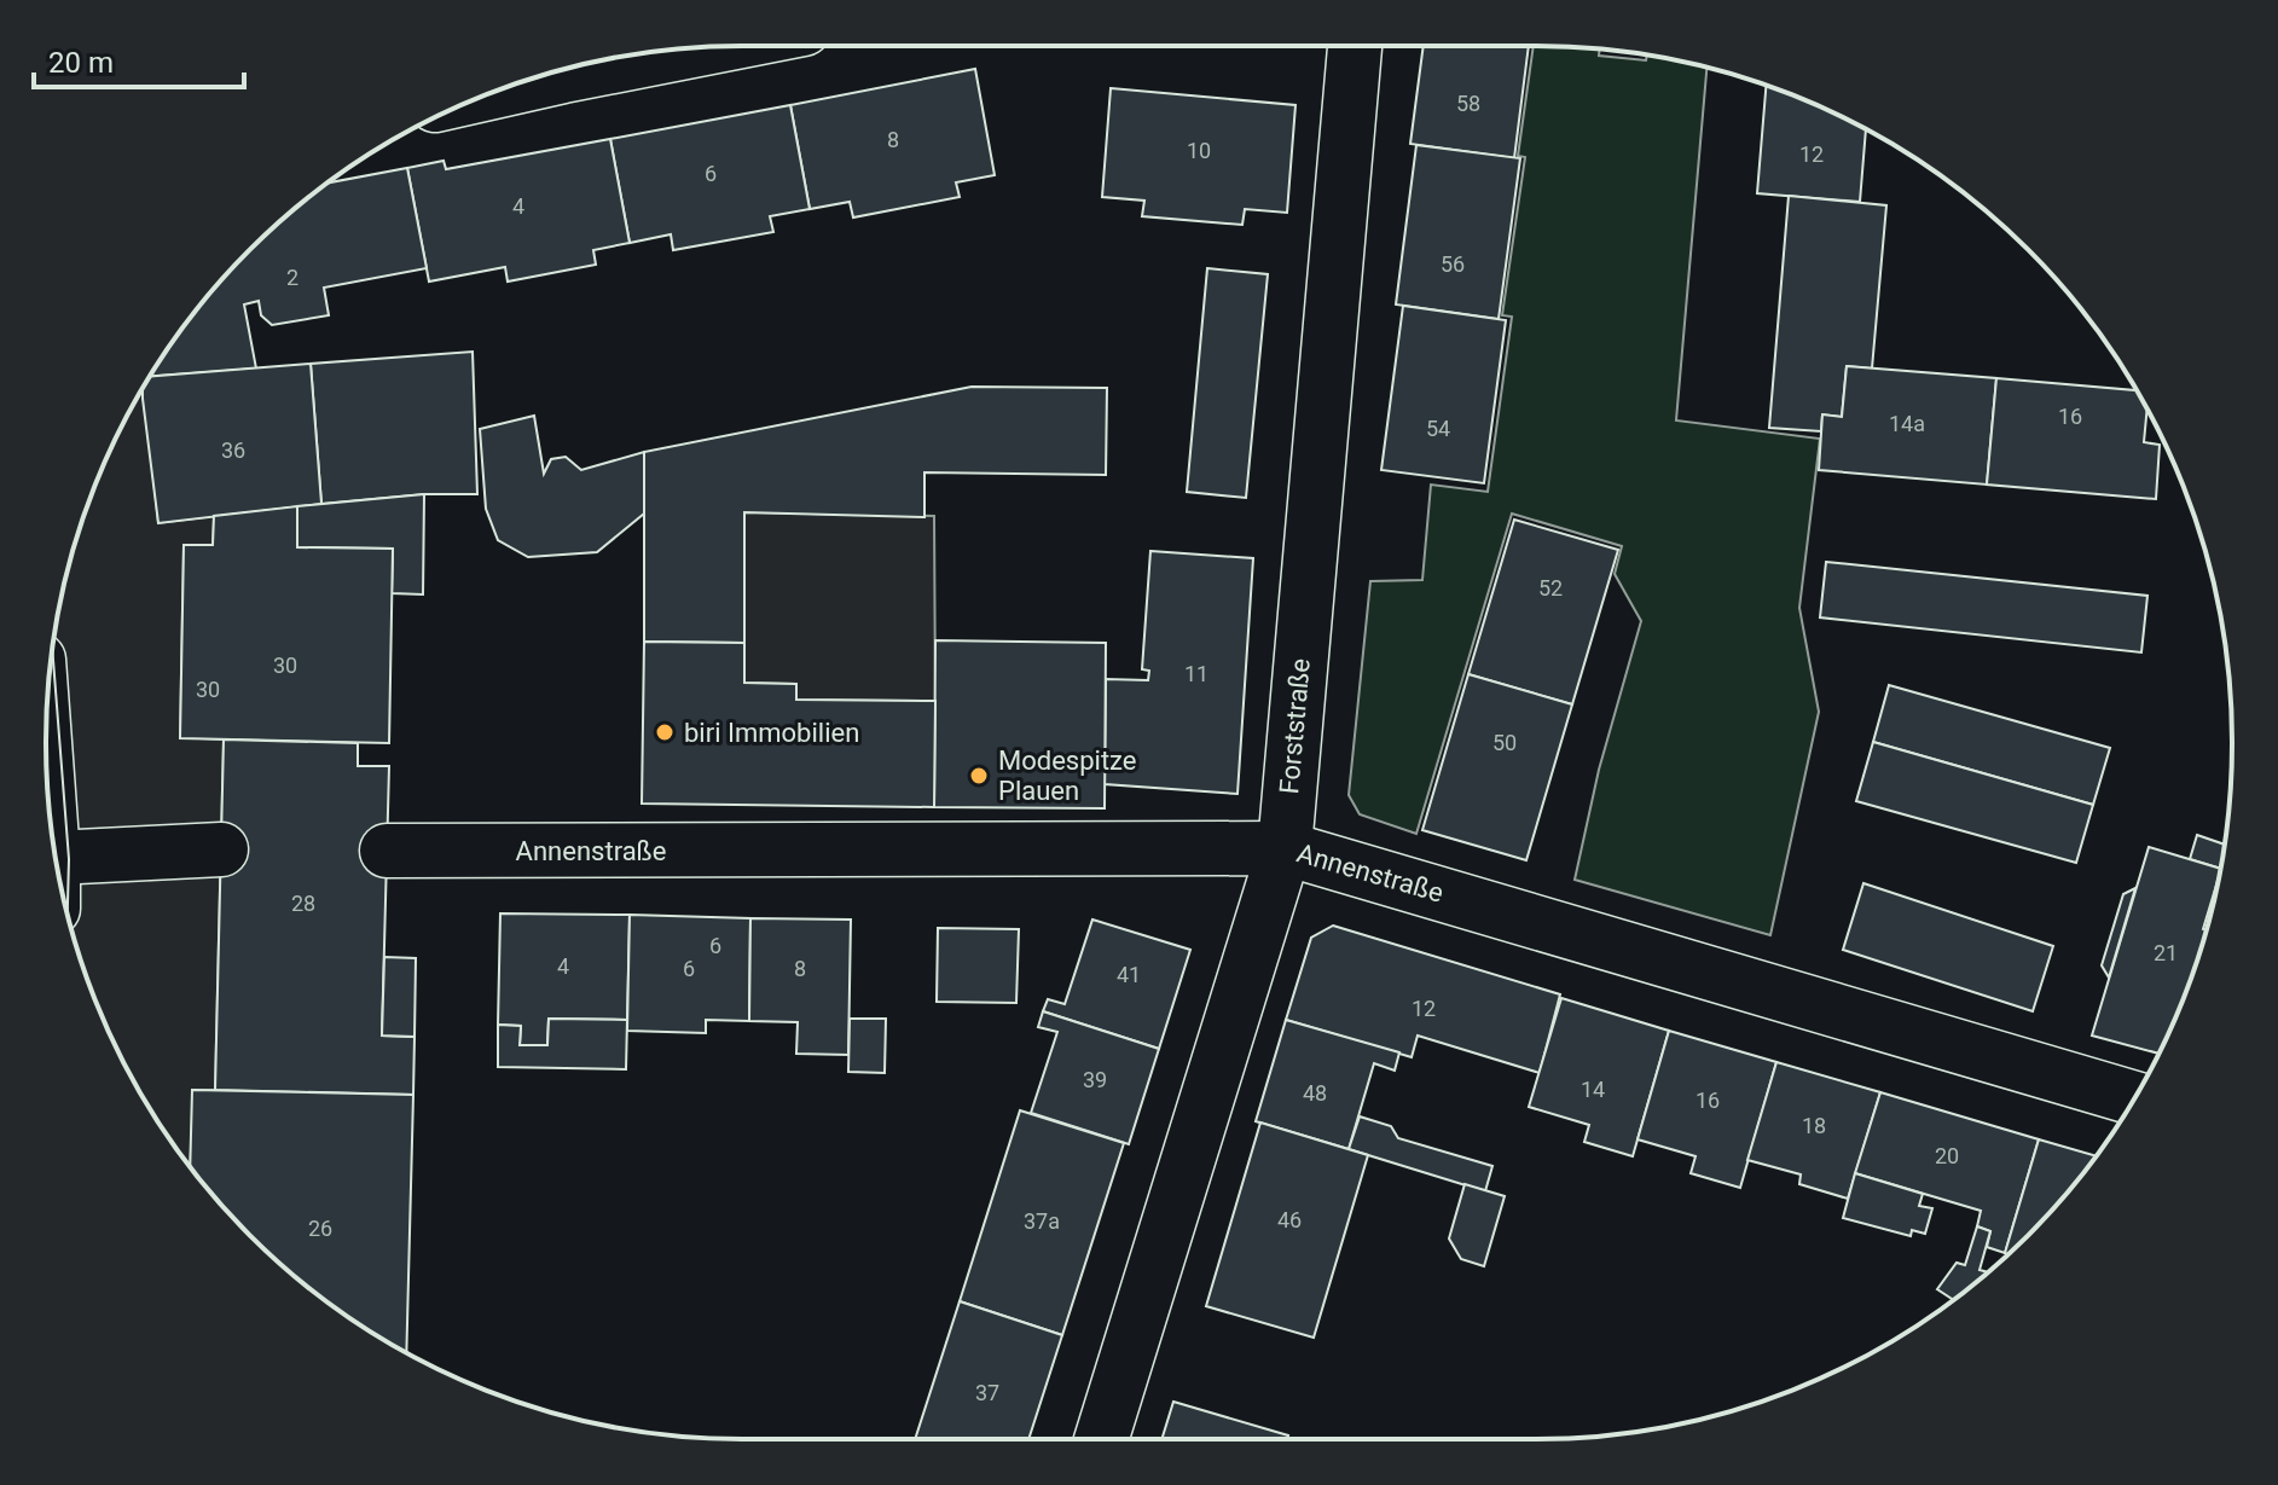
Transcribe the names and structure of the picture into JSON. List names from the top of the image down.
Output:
{
  "streets": {
    "street": ["Forststraße", "Annenstraße"]
  },
  "crossings": [
    ["Forststraße", "Annenstraße"]
  ],
  "places": ["biri Immobilien", "Modespitze Plauen"],
  "house_numbers": [
    "58",
    "8",
    "10",
    "12",
    "6",
    "4",
    "56",
    "2",
    "16",
    "14a",
    "54",
    "36",
    "52",
    "30",
    "11",
    "30",
    "50",
    "28",
    "6",
    "21",
    "4",
    "6",
    "8",
    "41",
    "12",
    "39",
    "14",
    "48",
    "16",
    "18",
    "20",
    "46",
    "37a",
    "26",
    "37"
  ],
  "scale_bar": "20 m"
}
